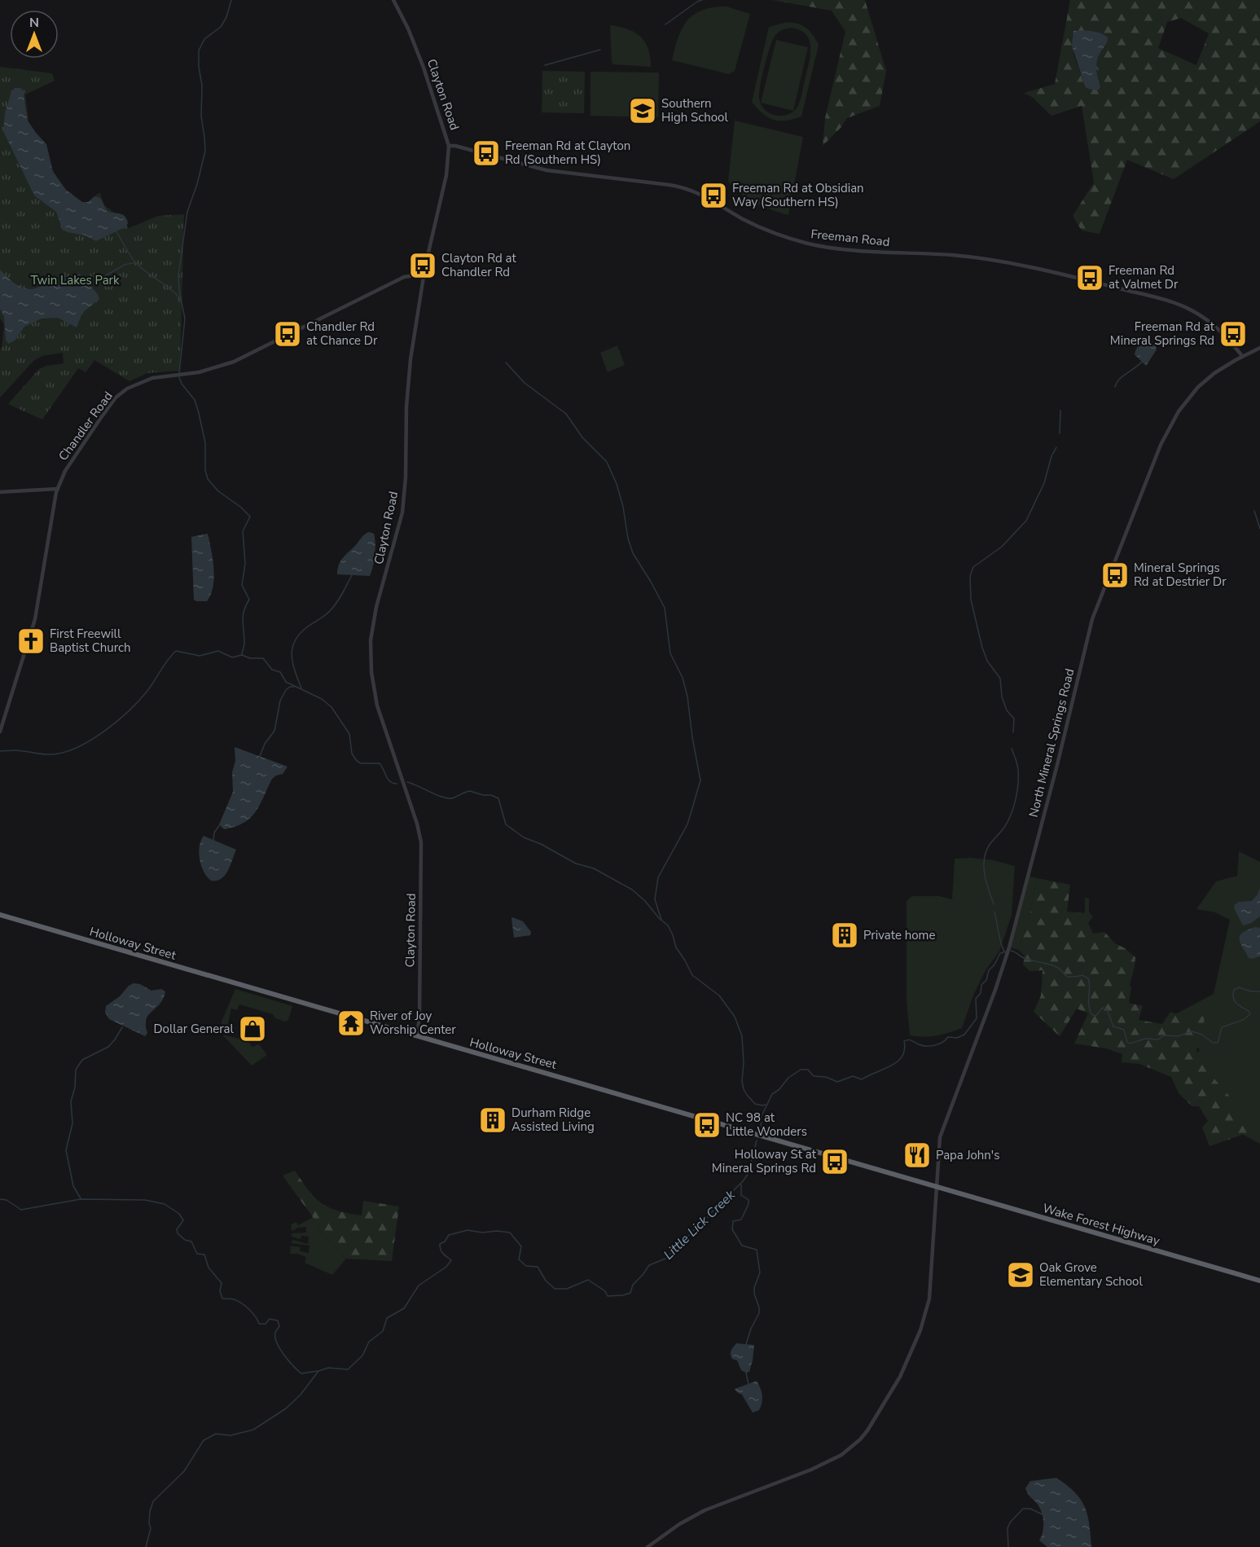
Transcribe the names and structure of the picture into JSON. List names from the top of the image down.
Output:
{
  "streets": {
    "highway": ["Holloway Street", "Wake Forest Highway"],
    "street": [
      "Clayton Road",
      "Freeman Road",
      "Chandler Road",
      "North Mineral Springs Road"
    ]
  },
  "crossings": [
    ["Clayton Road", "Freeman Road"],
    ["Clayton Road", "Chandler Road"],
    ["Clayton Road", "Holloway Street"],
    ["Freeman Road", "North Mineral Springs Road"],
    ["North Mineral Springs Road", "Holloway Street"],
    ["North Mineral Springs Road", "Wake Forest Highway"],
    ["Holloway Street", "Wake Forest Highway"]
  ],
  "water": ["Little Lick Creek"],
  "parks": ["Twin Lakes Park"],
  "places": {
    "school or university": ["Southern High School", "Oak Grove Elementary School"],
    "bus stop": [
      "Freeman Rd at Clayton Rd (Southern HS)",
      "Freeman Rd at Obsidian Way (Southern HS)",
      "Clayton Rd at Chandler Rd",
      "Freeman Rd at Valmet Dr",
      "Chandler Rd at Chance Dr",
      "Freeman Rd at Mineral Springs Rd",
      "Mineral Springs Rd at Destrier Dr",
      "NC 98 at Little Wonders",
      "Holloway St at Mineral Springs Rd"
    ],
    "church": ["First Freewill Baptist Church"],
    "building": ["Private home", "Durham Ridge Assisted Living"],
    "temple": ["River of Joy Worship Center"],
    "shop": ["Dollar General"],
    "restaurant": ["Papa John's"]
  },
  "north": "top"
}
